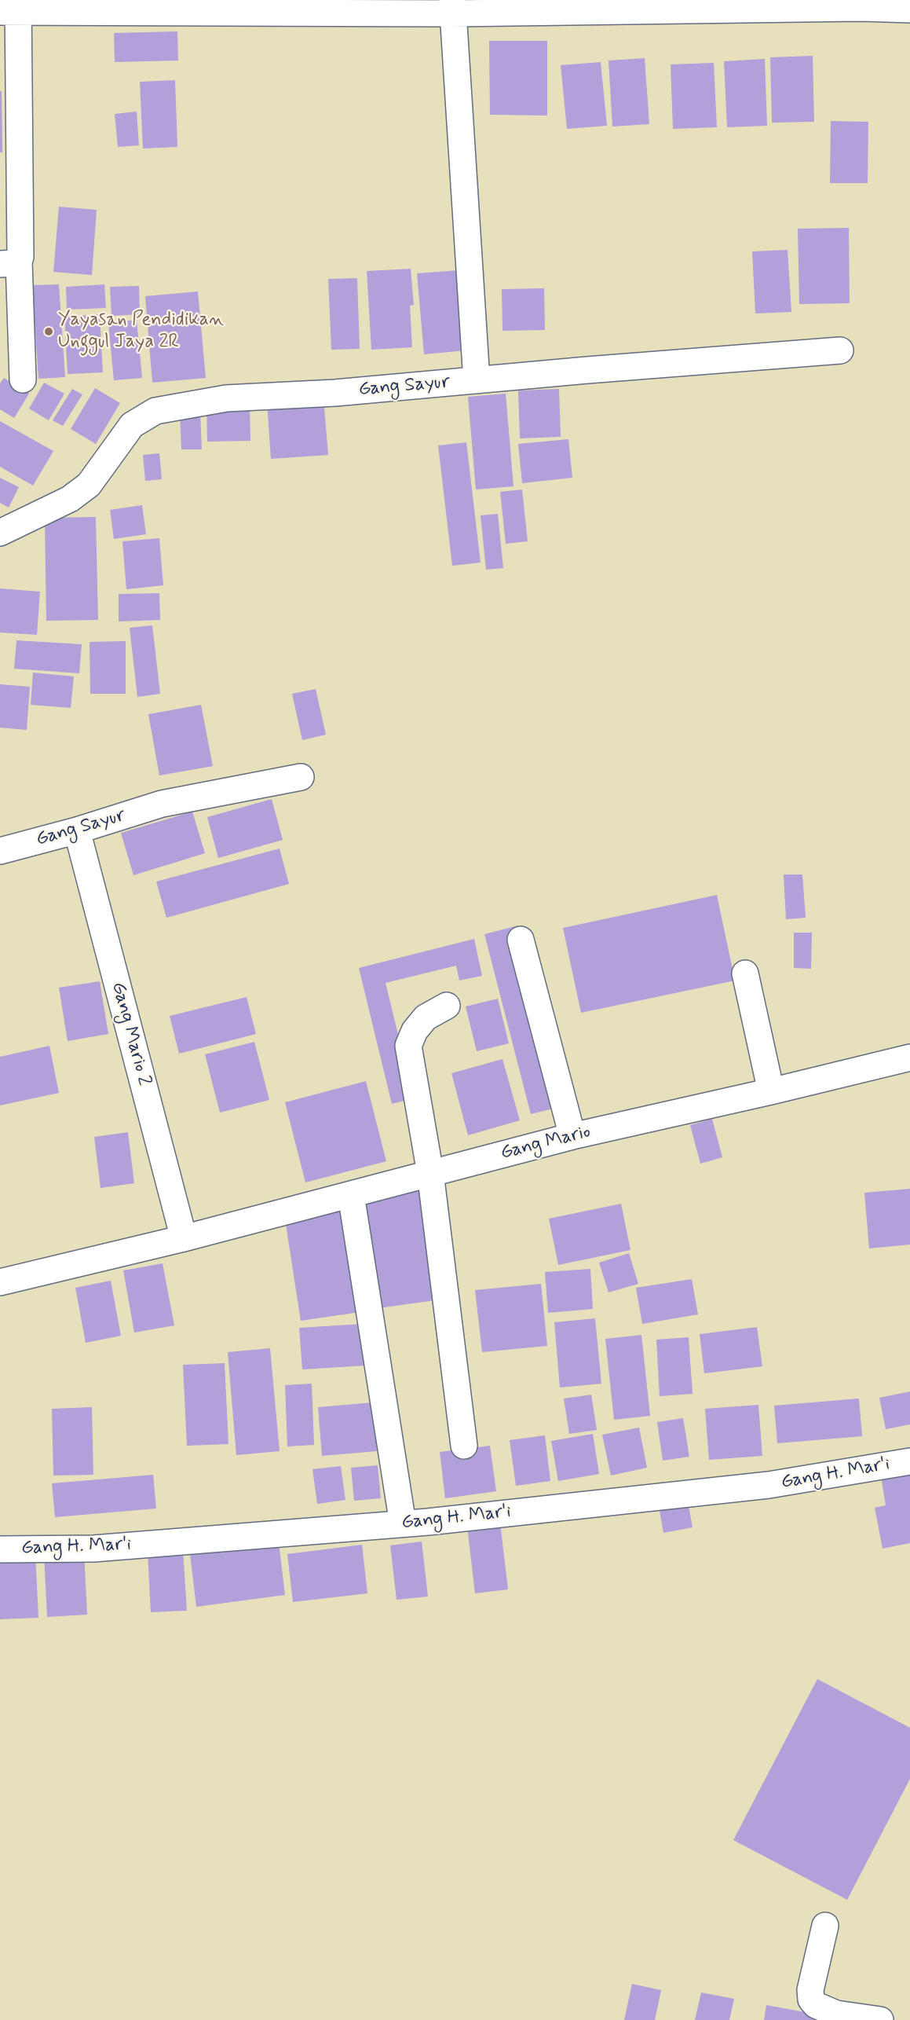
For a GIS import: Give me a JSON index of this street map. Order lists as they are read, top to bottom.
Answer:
{
  "streets": {
    "street": [
      "Gang Sayur",
      "Gang Mario 2",
      "Gang Mario",
      "Gang H. Mar'i"
    ]
  },
  "crossings": [
    ["Gang Sayur", "Gang Mario 2"],
    ["Gang Mario 2", "Gang Mario"]
  ],
  "places": ["Yayasan Pendidikan Unggul Jaya 2R"]
}
